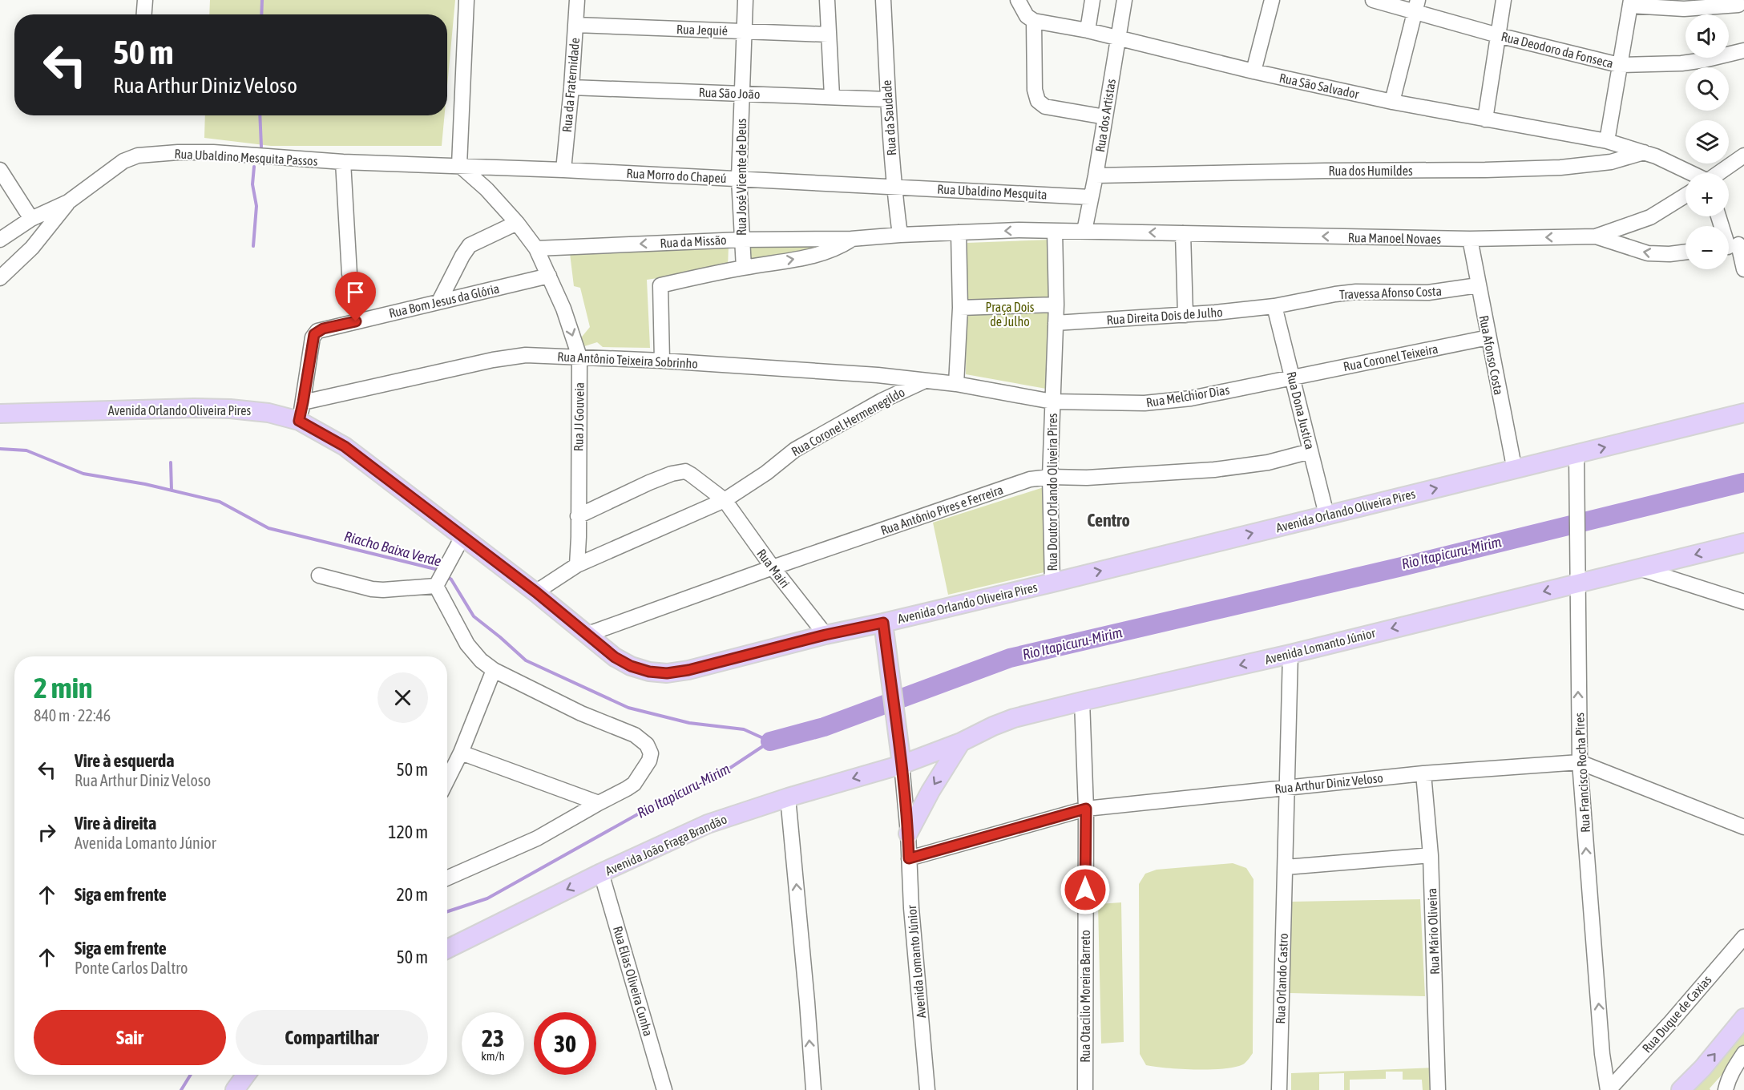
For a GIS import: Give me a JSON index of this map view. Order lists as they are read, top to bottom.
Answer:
{
  "streets": {
    "main road": ["Avenida Orlando Oliveira Pires", "Avenida Lomanto Júnior", "Avenida João Fraga Brandão"],
    "street": [
      "Rua Jequié",
      "Rua Deodoro da Fonseca",
      "Rua da Fraternidade",
      "Rua São Salvador",
      "Rua São João",
      "Rua dos Artistas",
      "Rua da Saudade",
      "Rua Ubaldino Mesquita Passos",
      "Rua dos Humildes",
      "Rua Morro do Chapeú",
      "Rua José Vicente de Deus",
      "Rua Ubaldino Mesquita",
      "Rua Manoel Novaes",
      "Rua da Missão",
      "Travessa Afonso Costa",
      "Rua Bom Jesus da Glória",
      "Rua Direita Dois de Julho",
      "Rua Afonso Costa",
      "Rua Coronel Teixeira",
      "Rua Antônio Teixeira Sobrinho",
      "Rua Melchior Dias",
      "Rua Dona Justica",
      "Rua JJ Gouveia",
      "Rua Coronel Hermenegildo",
      "Rua Doutor Orlando Oliveira Pires",
      "Rua Antônio Pires e Ferreira",
      "Rua Mairi",
      "Rua Francisco Rocha Pires",
      "Rua Arthur Diniz Veloso",
      "Rua Mário Oliveira",
      "Rua Orlando Castro",
      "Rua Elias Oliveira Cunha",
      "Rua Otacilio Moreira Barreto",
      "Rua Duque de Caxias"
    ]
  },
  "crossings": [
    ["Rua Jequié", "Rua da Fraternidade"],
    ["Rua Jequié", "Rua José Vicente de Deus"],
    ["Rua da Fraternidade", "Rua São João"],
    ["Rua da Fraternidade", "Rua Morro do Chapeú"],
    ["Rua São Salvador", "Rua dos Artistas"],
    ["Rua São Salvador", "Rua dos Humildes"],
    ["Rua São João", "Rua da Saudade"],
    ["Rua São João", "Rua José Vicente de Deus"],
    ["Rua dos Artistas", "Rua dos Humildes"],
    ["Rua dos Artistas", "Rua Ubaldino Mesquita"],
    ["Rua dos Artistas", "Rua Manoel Novaes"],
    ["Rua da Saudade", "Rua Morro do Chapeú"],
    ["Rua da Saudade", "Rua Ubaldino Mesquita"],
    ["Rua da Saudade", "Rua da Missão"],
    ["Rua Ubaldino Mesquita Passos", "Rua Morro do Chapeú"],
    ["Rua Ubaldino Mesquita Passos", "Rua JJ Gouveia"],
    ["Rua Morro do Chapeú", "Rua José Vicente de Deus"],
    ["Rua Morro do Chapeú", "Rua Ubaldino Mesquita"],
    ["Rua Morro do Chapeú", "Rua JJ Gouveia"],
    ["Rua José Vicente de Deus", "Rua da Missão"],
    ["Rua Manoel Novaes", "Rua Afonso Costa"],
    ["Rua da Missão", "Rua Antônio Teixeira Sobrinho"],
    ["Rua da Missão", "Rua JJ Gouveia"],
    ["Travessa Afonso Costa", "Rua Direita Dois de Julho"],
    ["Travessa Afonso Costa", "Rua Afonso Costa"],
    ["Travessa Afonso Costa", "Rua Dona Justica"],
    ["Rua Bom Jesus da Glória", "Rua Antônio Teixeira Sobrinho"],
    ["Rua Bom Jesus da Glória", "Avenida Orlando Oliveira Pires"],
    ["Rua Bom Jesus da Glória", "Rua JJ Gouveia"],
    ["Rua Direita Dois de Julho", "Rua Dona Justica"],
    ["Rua Afonso Costa", "Rua Coronel Teixeira"],
    ["Rua Afonso Costa", "Avenida Orlando Oliveira Pires"],
    ["Rua Coronel Teixeira", "Rua Melchior Dias"],
    ["Rua Coronel Teixeira", "Rua Dona Justica"],
    ["Rua Antônio Teixeira Sobrinho", "Rua JJ Gouveia"],
    ["Rua Antônio Teixeira Sobrinho", "Rua Coronel Hermenegildo"],
    ["Rua Melchior Dias", "Rua Dona Justica"],
    ["Rua Melchior Dias", "Rua Doutor Orlando Oliveira Pires"],
    ["Avenida Orlando Oliveira Pires", "Rua Dona Justica"],
    ["Avenida Orlando Oliveira Pires", "Rua Coronel Hermenegildo"],
    ["Avenida Orlando Oliveira Pires", "Rua Doutor Orlando Oliveira Pires"],
    ["Avenida Orlando Oliveira Pires", "Rua Antônio Pires e Ferreira"],
    ["Avenida Orlando Oliveira Pires", "Rua Mairi"],
    ["Avenida Orlando Oliveira Pires", "Rua Francisco Rocha Pires"],
    ["Rua Dona Justica", "Rua Antônio Pires e Ferreira"],
    ["Rua JJ Gouveia", "Rua Coronel Hermenegildo"],
    ["Rua Coronel Hermenegildo", "Rua Mairi"],
    ["Rua Doutor Orlando Oliveira Pires", "Rua Antônio Pires e Ferreira"],
    ["Rua Antônio Pires e Ferreira", "Rua Mairi"],
    ["Avenida Lomanto Júnior", "Rua Francisco Rocha Pires"],
    ["Avenida Lomanto Júnior", "Rua Arthur Diniz Veloso"],
    ["Avenida Lomanto Júnior", "Avenida João Fraga Brandão"],
    ["Avenida Lomanto Júnior", "Rua Orlando Castro"],
    ["Avenida Lomanto Júnior", "Rua Otacilio Moreira Barreto"],
    ["Rua Francisco Rocha Pires", "Rua Arthur Diniz Veloso"],
    ["Rua Francisco Rocha Pires", "Rua Duque de Caxias"],
    ["Rua Arthur Diniz Veloso", "Rua Mário Oliveira"],
    ["Rua Arthur Diniz Veloso", "Rua Orlando Castro"],
    ["Rua Arthur Diniz Veloso", "Rua Otacilio Moreira Barreto"],
    ["Avenida João Fraga Brandão", "Rua Elias Oliveira Cunha"]
  ],
  "one_way": [
    "Rua Manoel Novaes",
    "Avenida Lomanto Júnior",
    "Rua Francisco Rocha Pires",
    "Avenida João Fraga Brandão"
  ],
  "districts": ["Centro"],
  "water": ["Riacho Baixa Verde", "Rio Itapicuru-Mirim"],
  "parks": ["Praça Dois de Julho"],
  "page": {
    "map_buttons": ["+", "−"],
    "turn": ["50 m", "Rua Arthur Diniz Veloso"],
    "heading": ["2 min", "840 m · 22:46"],
    "list": [
      {
        "name": "Vire à esquerda",
        "note": "Rua Arthur Diniz Veloso",
        "value": "50 m"
      },
      {
        "name": "Vire à direita",
        "note": "Avenida Lomanto Júnior",
        "value": "120 m"
      },
      {
        "name": "Siga em frente",
        "value": "20 m"
      },
      {
        "name": "Siga em frente",
        "note": "Ponte Carlos Daltro",
        "value": "50 m"
      }
    ],
    "buttons": ["Sair", "Compartilhar"],
    "speed": "23 km/h",
    "limit": "30"
  }
}
